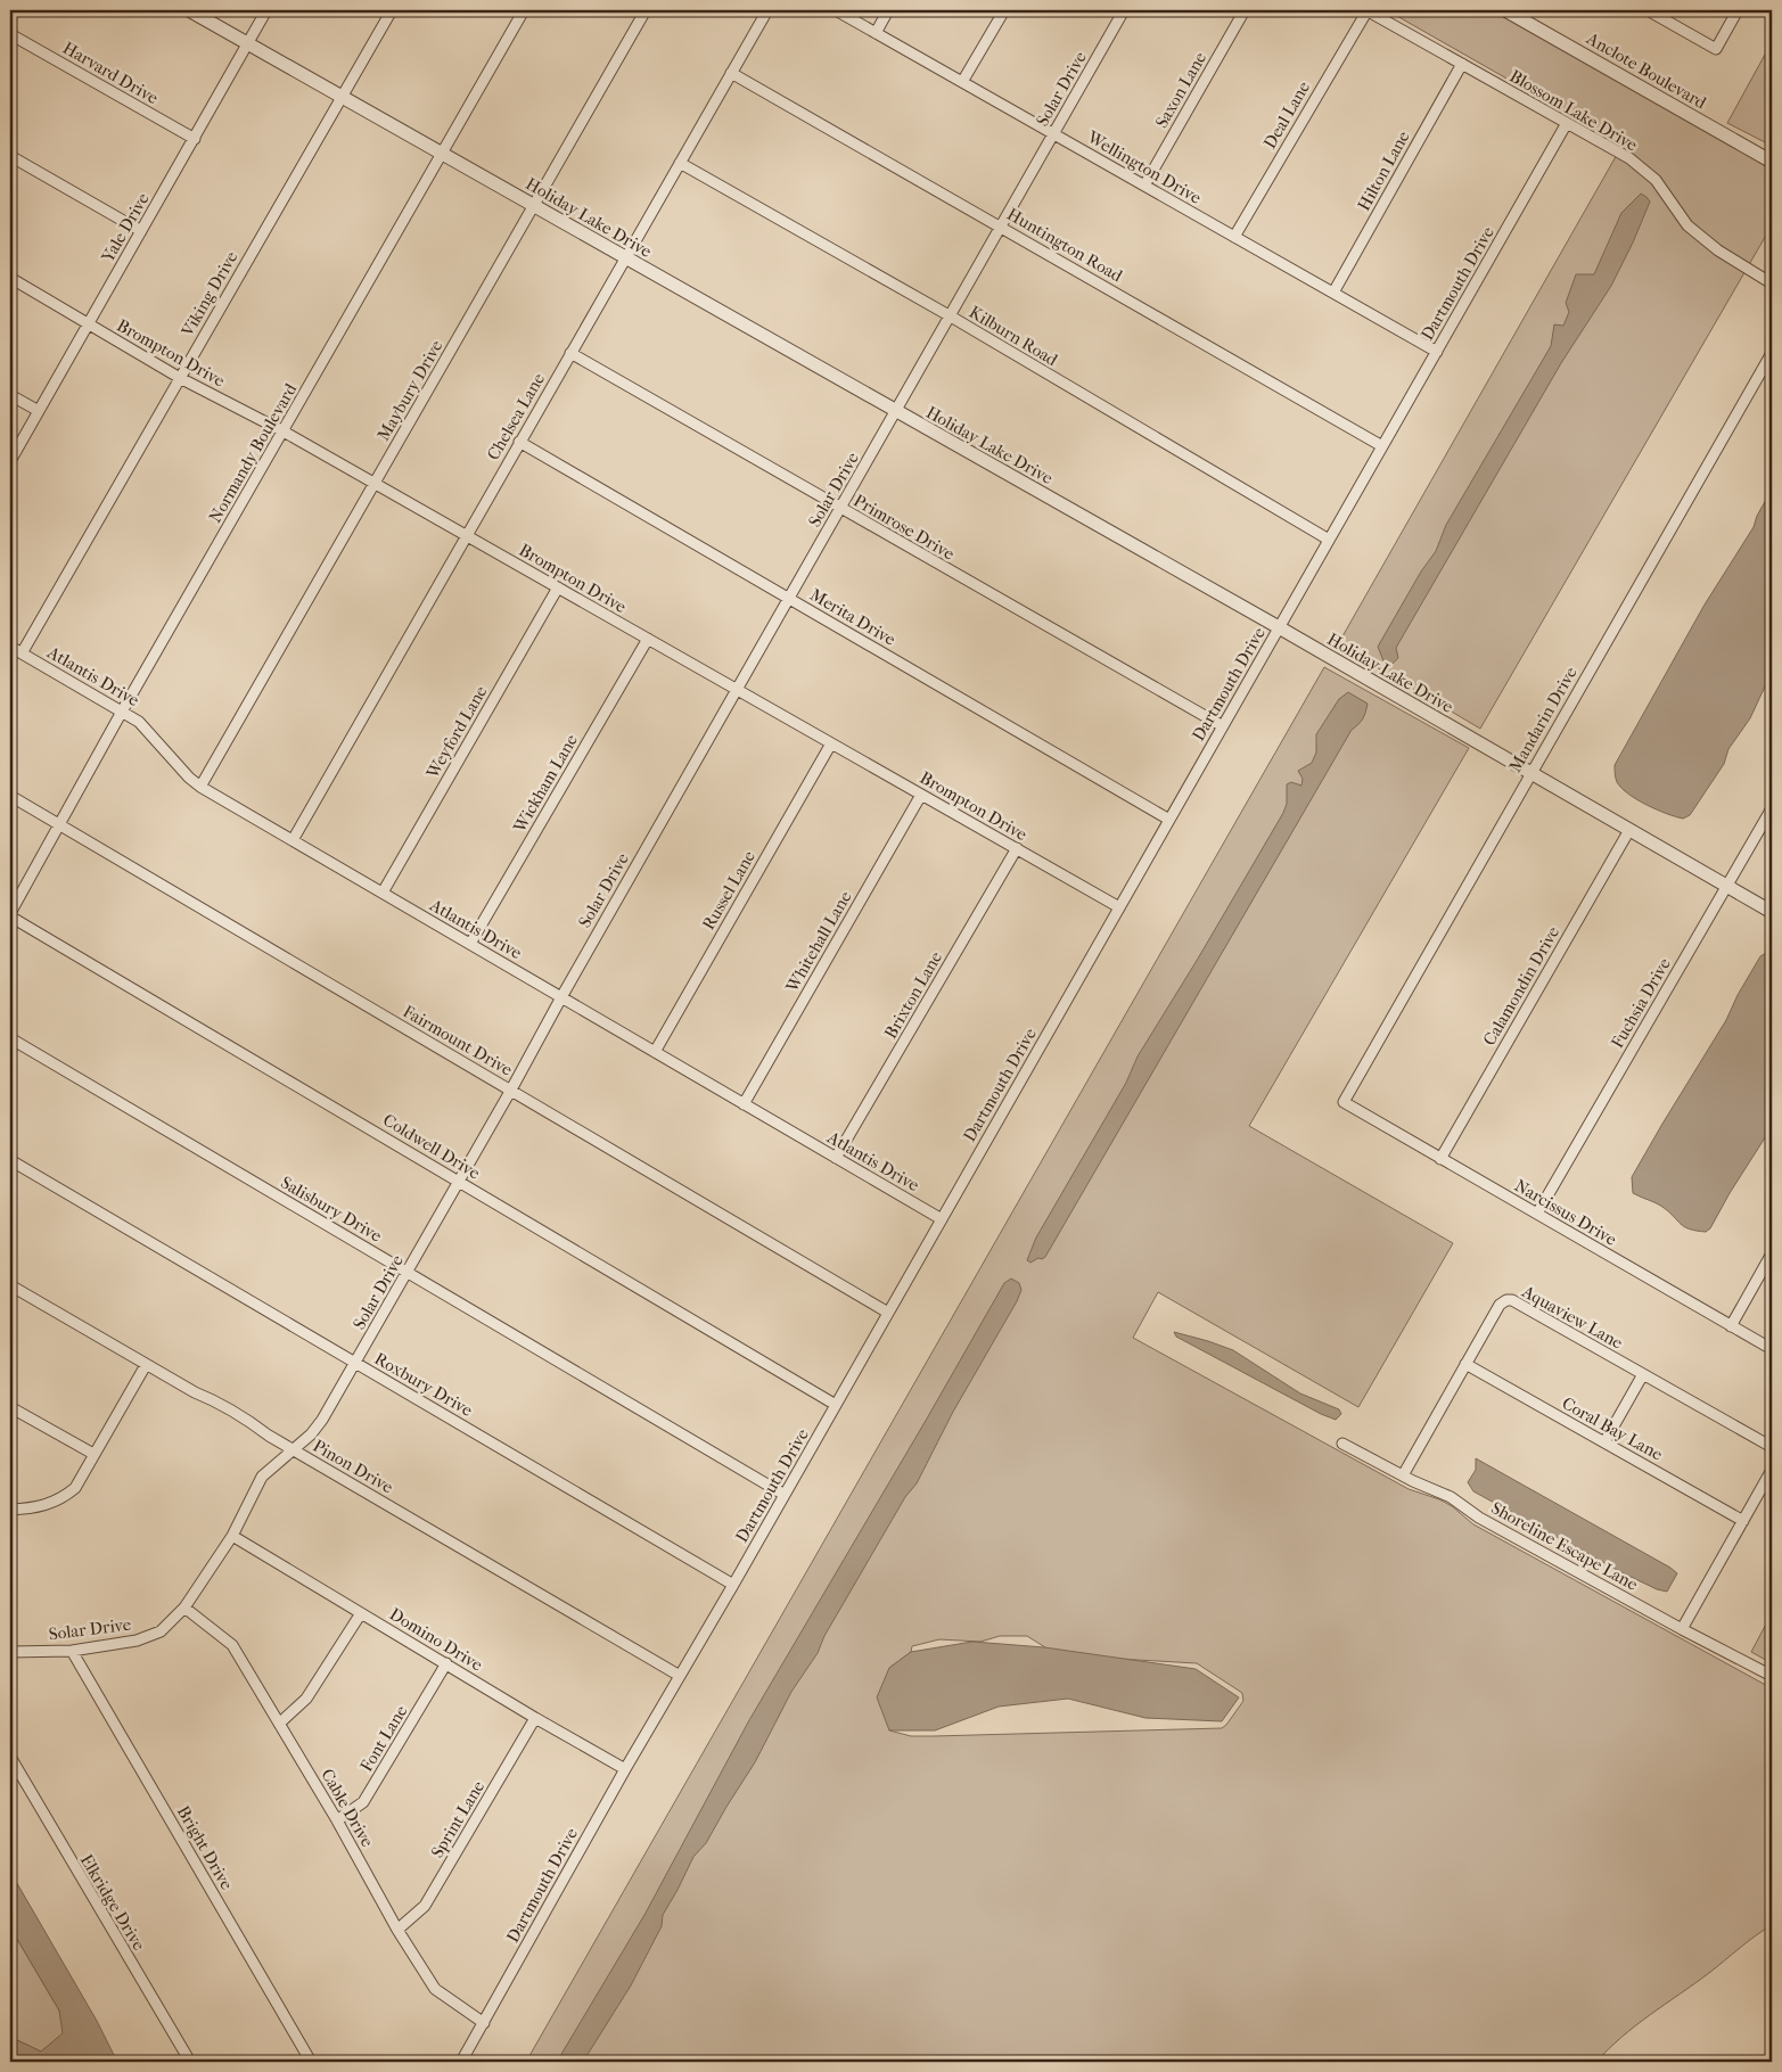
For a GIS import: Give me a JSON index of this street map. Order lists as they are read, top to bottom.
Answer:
{
  "streets": {
    "street": [
      "Anclote Boulevard",
      "Harvard Drive",
      "Solar Drive",
      "Saxon Lane",
      "Blossom Lake Drive",
      "Deal Lane",
      "Wellington Drive",
      "Hilton Lane",
      "Holiday Lake Drive",
      "Yale Drive",
      "Huntington Road",
      "Dartmouth Drive",
      "Viking Drive",
      "Kilburn Road",
      "Brompton Drive",
      "Maybury Drive",
      "Chelsea Lane",
      "Normandy Boulevard",
      "Primrose Drive",
      "Merita Drive",
      "Atlantis Drive",
      "Mandarin Drive",
      "Weyford Lane",
      "Wickham Lane",
      "Russel Lane",
      "Whitehall Lane",
      "Calamondin Drive",
      "Brixton Lane",
      "Fuchsia Drive",
      "Fairmount Drive",
      "Coldwell Drive",
      "Salisbury Drive",
      "Narcissus Drive",
      "Aquaview Lane",
      "Roxbury Drive",
      "Coral Bay Lane",
      "Pinon Drive",
      "Shoreline Escape Lane",
      "Domino Drive",
      "Font Lane",
      "Cable Drive",
      "Sprint Lane",
      "Bright Drive",
      "Elkridge Drive"
    ]
  },
  "crossings": [
    ["Harvard Drive", "Yale Drive"],
    ["Solar Drive", "Wellington Drive"],
    ["Solar Drive", "Holiday Lake Drive"],
    ["Solar Drive", "Huntington Road"],
    ["Solar Drive", "Kilburn Road"],
    ["Solar Drive", "Brompton Drive"],
    ["Solar Drive", "Primrose Drive"],
    ["Solar Drive", "Merita Drive"],
    ["Solar Drive", "Atlantis Drive"],
    ["Solar Drive", "Fairmount Drive"],
    ["Solar Drive", "Coldwell Drive"],
    ["Solar Drive", "Salisbury Drive"],
    ["Solar Drive", "Roxbury Drive"],
    ["Solar Drive", "Pinon Drive"],
    ["Solar Drive", "Domino Drive"],
    ["Solar Drive", "Cable Drive"],
    ["Solar Drive", "Bright Drive"],
    ["Saxon Lane", "Wellington Drive"],
    ["Blossom Lake Drive", "Deal Lane"],
    ["Blossom Lake Drive", "Hilton Lane"],
    ["Blossom Lake Drive", "Dartmouth Drive"],
    ["Deal Lane", "Wellington Drive"],
    ["Wellington Drive", "Hilton Lane"],
    ["Wellington Drive", "Dartmouth Drive"],
    ["Holiday Lake Drive", "Yale Drive"],
    ["Holiday Lake Drive", "Dartmouth Drive"],
    ["Holiday Lake Drive", "Viking Drive"],
    ["Holiday Lake Drive", "Maybury Drive"],
    ["Holiday Lake Drive", "Chelsea Lane"],
    ["Holiday Lake Drive", "Normandy Boulevard"],
    ["Holiday Lake Drive", "Mandarin Drive"],
    ["Holiday Lake Drive", "Calamondin Drive"],
    ["Holiday Lake Drive", "Fuchsia Drive"],
    ["Yale Drive", "Brompton Drive"],
    ["Huntington Road", "Dartmouth Drive"],
    ["Huntington Road", "Chelsea Lane"],
    ["Dartmouth Drive", "Kilburn Road"],
    ["Dartmouth Drive", "Brompton Drive"],
    ["Dartmouth Drive", "Primrose Drive"],
    ["Dartmouth Drive", "Merita Drive"],
    ["Dartmouth Drive", "Atlantis Drive"],
    ["Dartmouth Drive", "Fairmount Drive"],
    ["Dartmouth Drive", "Coldwell Drive"],
    ["Dartmouth Drive", "Salisbury Drive"],
    ["Dartmouth Drive", "Roxbury Drive"],
    ["Dartmouth Drive", "Pinon Drive"],
    ["Dartmouth Drive", "Domino Drive"],
    ["Dartmouth Drive", "Cable Drive"],
    ["Viking Drive", "Brompton Drive"],
    ["Viking Drive", "Atlantis Drive"],
    ["Kilburn Road", "Chelsea Lane"],
    ["Brompton Drive", "Maybury Drive"],
    ["Brompton Drive", "Chelsea Lane"],
    ["Brompton Drive", "Normandy Boulevard"],
    ["Brompton Drive", "Weyford Lane"],
    ["Brompton Drive", "Wickham Lane"],
    ["Brompton Drive", "Russel Lane"],
    ["Brompton Drive", "Whitehall Lane"],
    ["Brompton Drive", "Brixton Lane"],
    ["Maybury Drive", "Atlantis Drive"],
    ["Chelsea Lane", "Primrose Drive"],
    ["Chelsea Lane", "Merita Drive"],
    ["Chelsea Lane", "Atlantis Drive"],
    ["Normandy Boulevard", "Atlantis Drive"],
    ["Normandy Boulevard", "Fairmount Drive"],
    ["Normandy Boulevard", "Coldwell Drive"],
    ["Atlantis Drive", "Weyford Lane"],
    ["Atlantis Drive", "Wickham Lane"],
    ["Atlantis Drive", "Russel Lane"],
    ["Atlantis Drive", "Whitehall Lane"],
    ["Atlantis Drive", "Brixton Lane"],
    ["Mandarin Drive", "Narcissus Drive"],
    ["Calamondin Drive", "Narcissus Drive"],
    ["Fuchsia Drive", "Narcissus Drive"],
    ["Aquaview Lane", "Coral Bay Lane"],
    ["Aquaview Lane", "Shoreline Escape Lane"],
    ["Domino Drive", "Font Lane"],
    ["Domino Drive", "Sprint Lane"],
    ["Font Lane", "Cable Drive"],
    ["Cable Drive", "Sprint Lane"]
  ]
}
